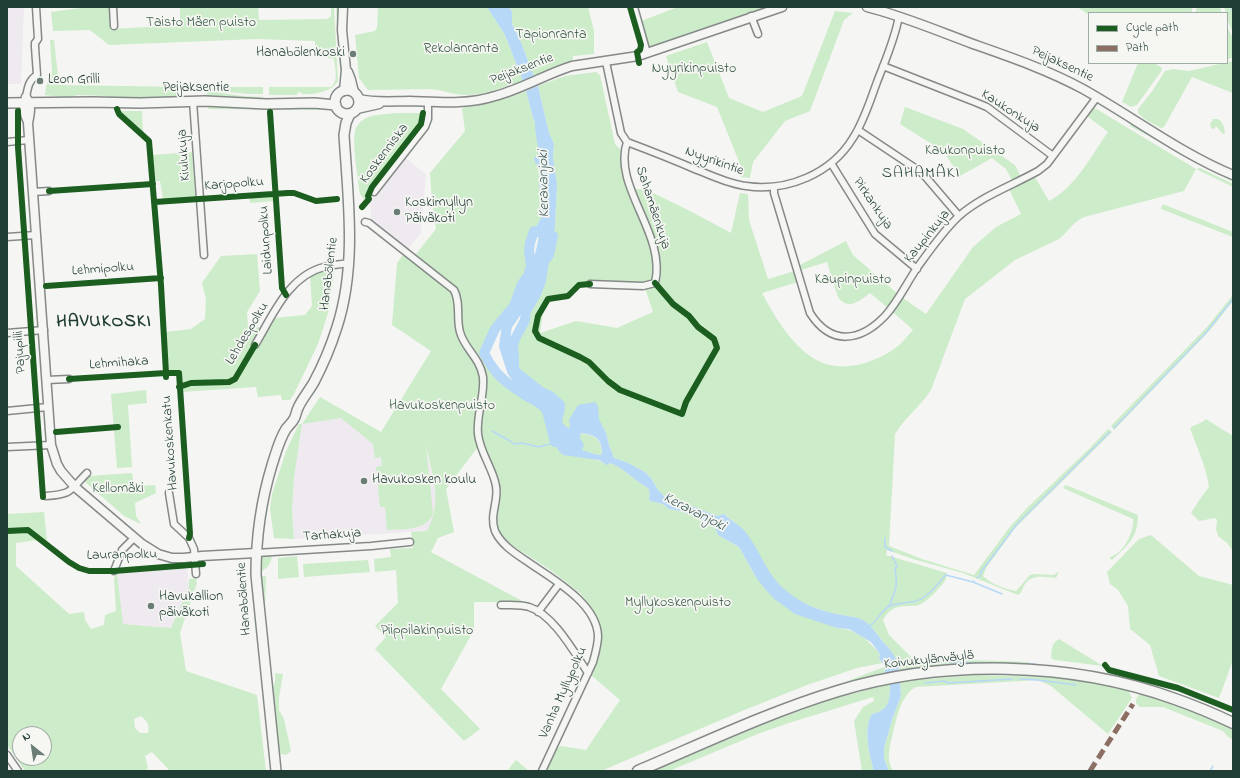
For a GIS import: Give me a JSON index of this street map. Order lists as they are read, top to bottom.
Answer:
{
  "streets": {
    "main road": ["Peijaksentie", "Hanabölentie", "Koivukylänväylä"],
    "street": [
      "Kaukonkuja",
      "Koskenniska",
      "Kiulukuja",
      "Nyyrikintie",
      "Pirkankuja",
      "Sahamäenkuja",
      "Kaupinkuja",
      "Lehdespolku",
      "Tarhakuja",
      "Lauranpolku",
      "Vanha Myllypolku"
    ],
    "cycle path": [
      "Karjopolku",
      "Laidunpolku",
      "Lehmipolku",
      "Pajupilli",
      "Lehmihaka",
      "Havukoskenkatu"
    ]
  },
  "crossings": [
    ["Peijaksentie", "Koskenniska"],
    ["Peijaksentie", "Kiulukuja"],
    ["Peijaksentie", "Nyyrikintie"],
    ["Peijaksentie", "Hanabölentie"],
    ["Kaukonkuja", "Nyyrikintie"],
    ["Kaukonkuja", "Kaupinkuja"],
    ["Nyyrikintie", "Pirkankuja"],
    ["Nyyrikintie", "Sahamäenkuja"],
    ["Nyyrikintie", "Kaupinkuja"],
    ["Pirkankuja", "Kaupinkuja"],
    ["Hanabölentie", "Lehdespolku"],
    ["Hanabölentie", "Tarhakuja"]
  ],
  "districts": ["SAHAMÄKI", "HAVUKOSKI"],
  "water": ["Keravanjoki"],
  "parks": [
    "Taisto Mäen puisto",
    "Tapionranta",
    "Rekolanranta",
    "Nyyrikinpuisto",
    "Kaukonpuisto",
    "Kaupinpuisto",
    "Havukoskenpuisto",
    "Kellomäki",
    "Myllykoskenpuisto",
    "Piippilakinpuisto"
  ],
  "places": [
    "Hanabölenkoski",
    "Leon Grilli",
    "Koskimyllyn Päiväkoti",
    "Havukosken koulu",
    "Havukallion päiväkoti"
  ],
  "legend": ["Cycle path", "Path"],
  "north": "top left"
}
